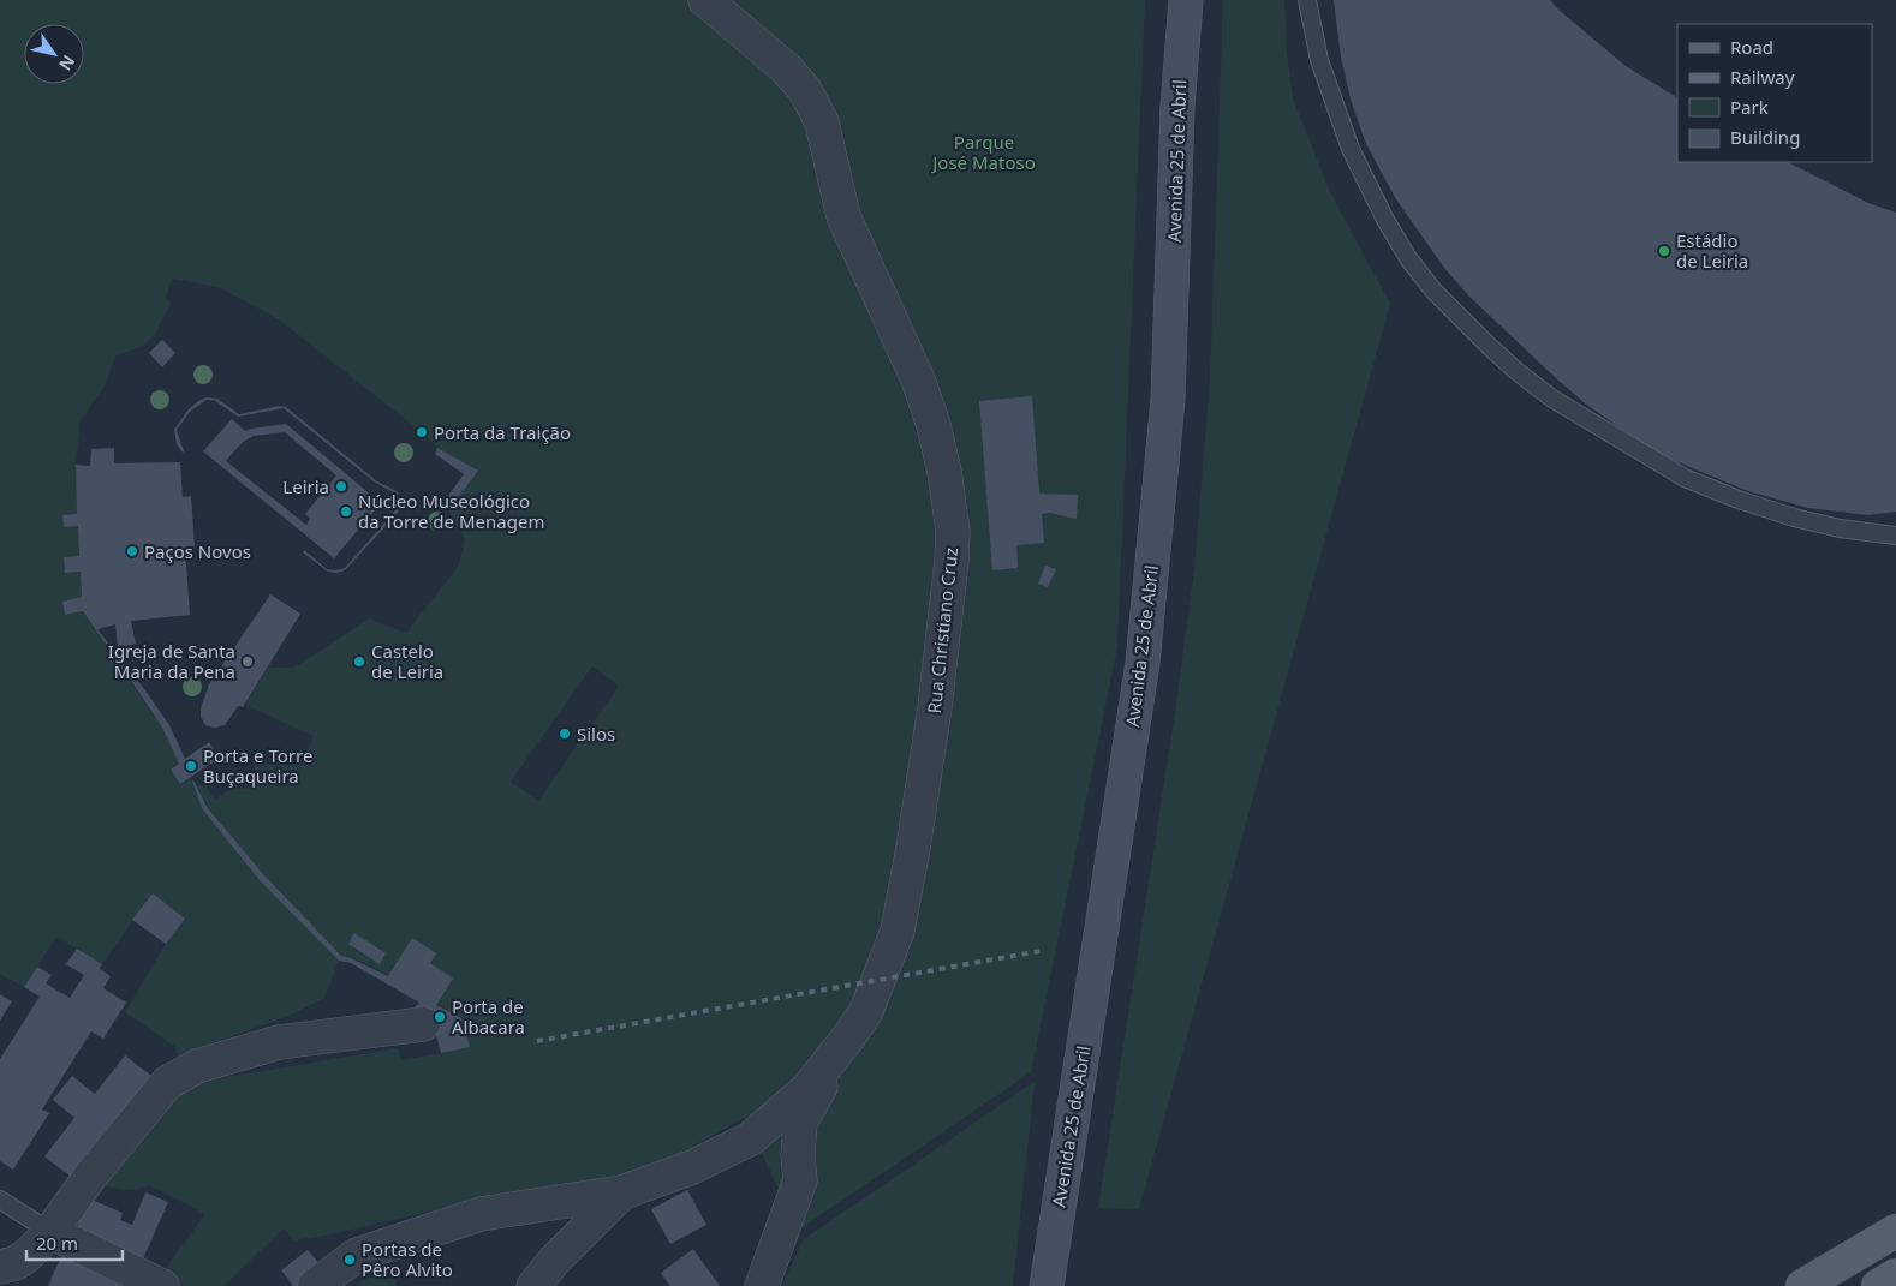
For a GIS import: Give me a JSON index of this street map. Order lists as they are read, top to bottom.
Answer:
{
  "streets": {
    "main road": ["Avenida 25 de Abril"],
    "street": ["Rua Christiano Cruz"]
  },
  "parks": ["Parque José Matoso"],
  "places": [
    "Estádio de Leiria",
    "Porta da Traição",
    "Leiria",
    "Núcleo Museológico da Torre de Menagem",
    "Paços Novos",
    "Igreja de Santa Maria da Pena",
    "Castelo de Leiria",
    "Silos",
    "Porta e Torre Buçaqueira",
    "Porta de Albacara",
    "Portas de Pêro Alvito"
  ],
  "legend": [
    "Road",
    "Railway",
    "Park",
    "Building"
  ],
  "scale_bar": "20 m",
  "north": "bottom right"
}
